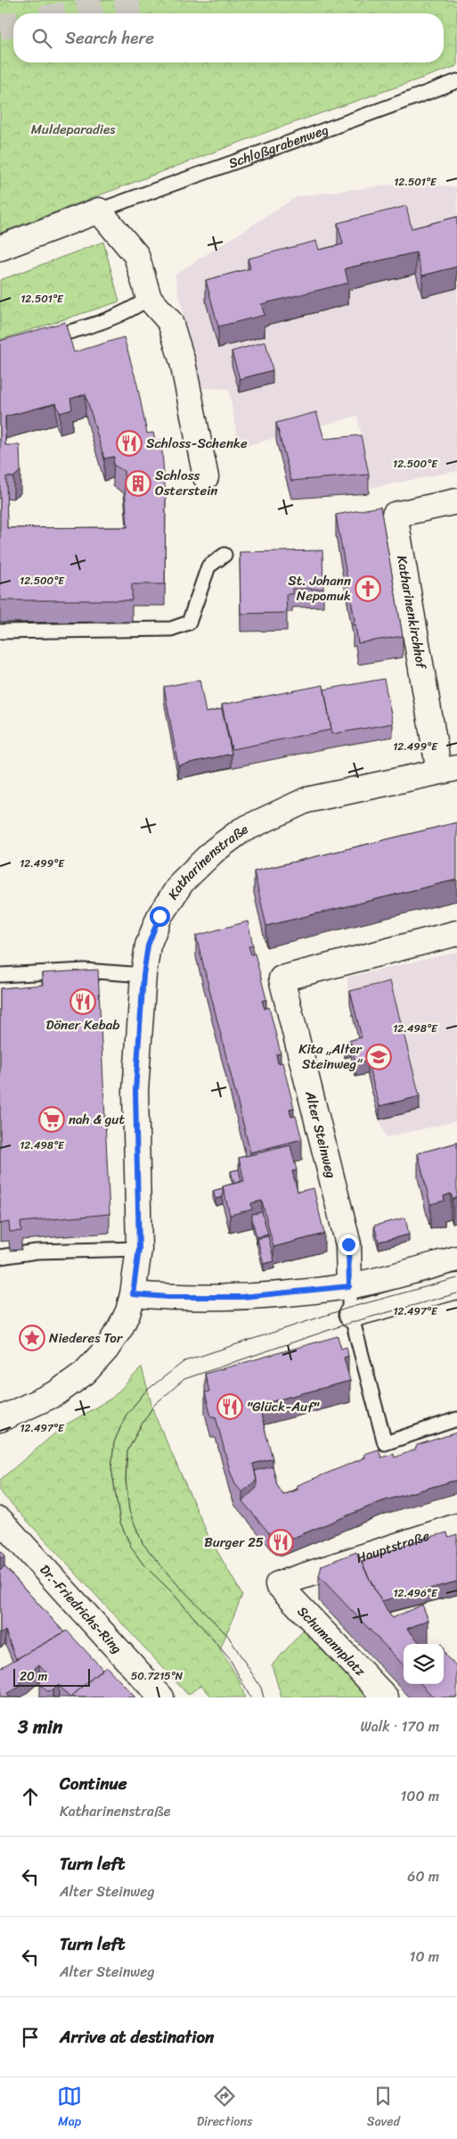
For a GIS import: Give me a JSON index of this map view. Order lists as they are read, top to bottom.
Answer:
{
  "streets": {
    "street": [
      "Schloßgrabenweg",
      "Katharinenkirchhof",
      "Katharinenstraße",
      "Alter Steinweg",
      "Hauptstraße",
      "Dr.-Friedrichs-Ring",
      "Schumannplatz"
    ]
  },
  "crossings": [
    ["Katharinenkirchhof", "Katharinenstraße"],
    ["Hauptstraße", "Schumannplatz"]
  ],
  "parks": ["Muldeparadies"],
  "places": {
    "restaurant": [
      "Schloss-Schenke",
      "Döner Kebab",
      "\"Glück-Auf\"",
      "Burger 25"
    ],
    "building": ["Schloss Osterstein"],
    "church": ["St. Johann Nepomuk"],
    "school or university": ["Kita „Alter Steinweg“"],
    "supermarket": ["nah & gut"],
    "place": ["Niederes Tor"]
  },
  "scale_bar": "20 m",
  "page": {
    "search": "Search here",
    "scale": "20 m",
    "heading": ["3 min", "Walk · 170 m"],
    "list": [
      ["Continue", "Katharinenstraße", "100 m"],
      ["Turn left", "Alter Steinweg", "60 m"],
      ["Turn left", "Alter Steinweg", "10 m"],
      "Arrive at destination"
    ],
    "nav": ["Map", "Directions", "Saved"]
  },
  "coordinates": [
    "12.501°E",
    "12.500°E",
    "12.499°E",
    "12.498°E",
    "12.497°E",
    "12.496°E",
    "50.7215°N"
  ]
}
